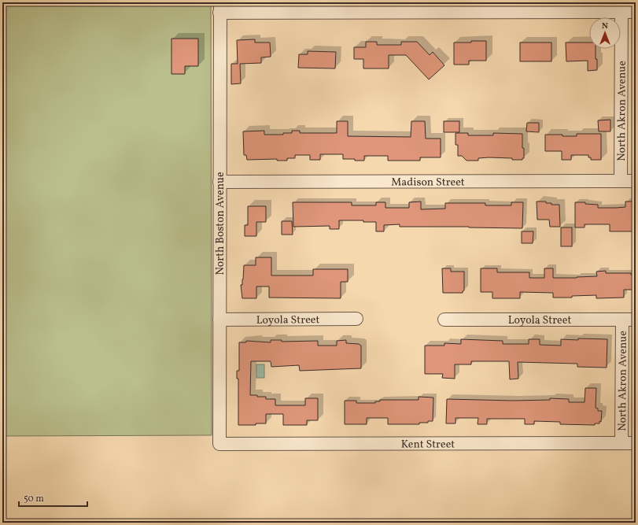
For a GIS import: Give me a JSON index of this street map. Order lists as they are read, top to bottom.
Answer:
{
  "streets": {
    "street": [
      "North Akron Avenue",
      "Madison Street",
      "North Boston Avenue",
      "Loyola Street",
      "Kent Street"
    ]
  },
  "crossings": [
    ["North Akron Avenue", "Madison Street"],
    ["North Akron Avenue", "Loyola Street"],
    ["North Akron Avenue", "Kent Street"],
    ["Madison Street", "North Boston Avenue"],
    ["North Boston Avenue", "Loyola Street"],
    ["North Boston Avenue", "Kent Street"]
  ],
  "scale_bar": "50 m",
  "north": "top"
}
